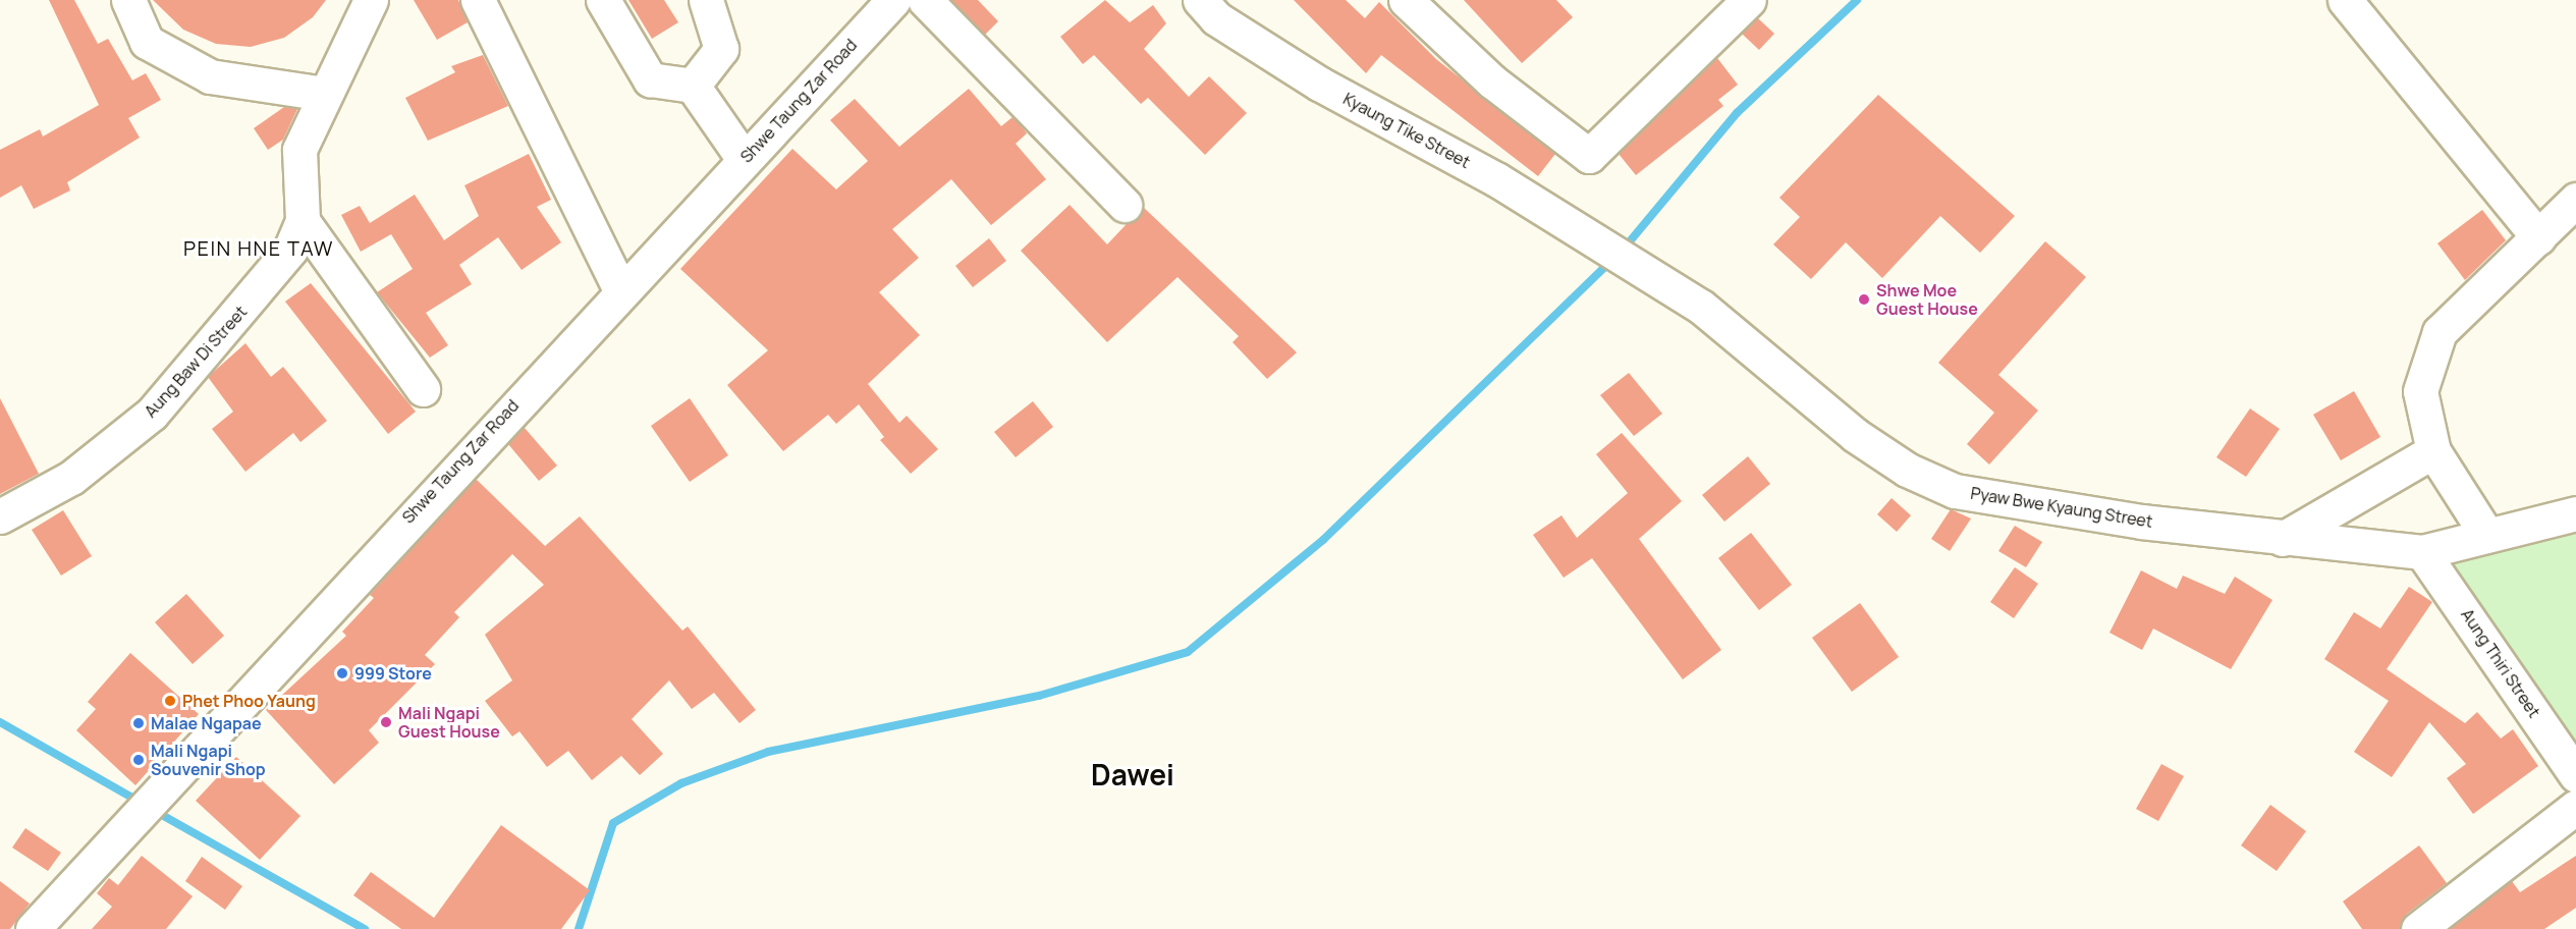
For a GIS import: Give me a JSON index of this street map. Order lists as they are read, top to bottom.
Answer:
{
  "streets": {
    "street": [
      "Shwe Taung Zar Road",
      "Kyaung Tike Street",
      "Aung Baw Di Street",
      "Pyaw Bwe Kyaung Street",
      "Aung Thiri Street"
    ]
  },
  "crossings": [
    ["Kyaung Tike Street", "Pyaw Bwe Kyaung Street"],
    ["Pyaw Bwe Kyaung Street", "Aung Thiri Street"]
  ],
  "districts": ["PEIN HNE TAW", "Dawei"],
  "places": [
    "Shwe Moe Guest House",
    "999 Store",
    "Phet Phoo Yaung",
    "Mali Ngapi Guest House",
    "Malae Ngapae",
    "Mali Ngapi Souvenir Shop"
  ]
}
